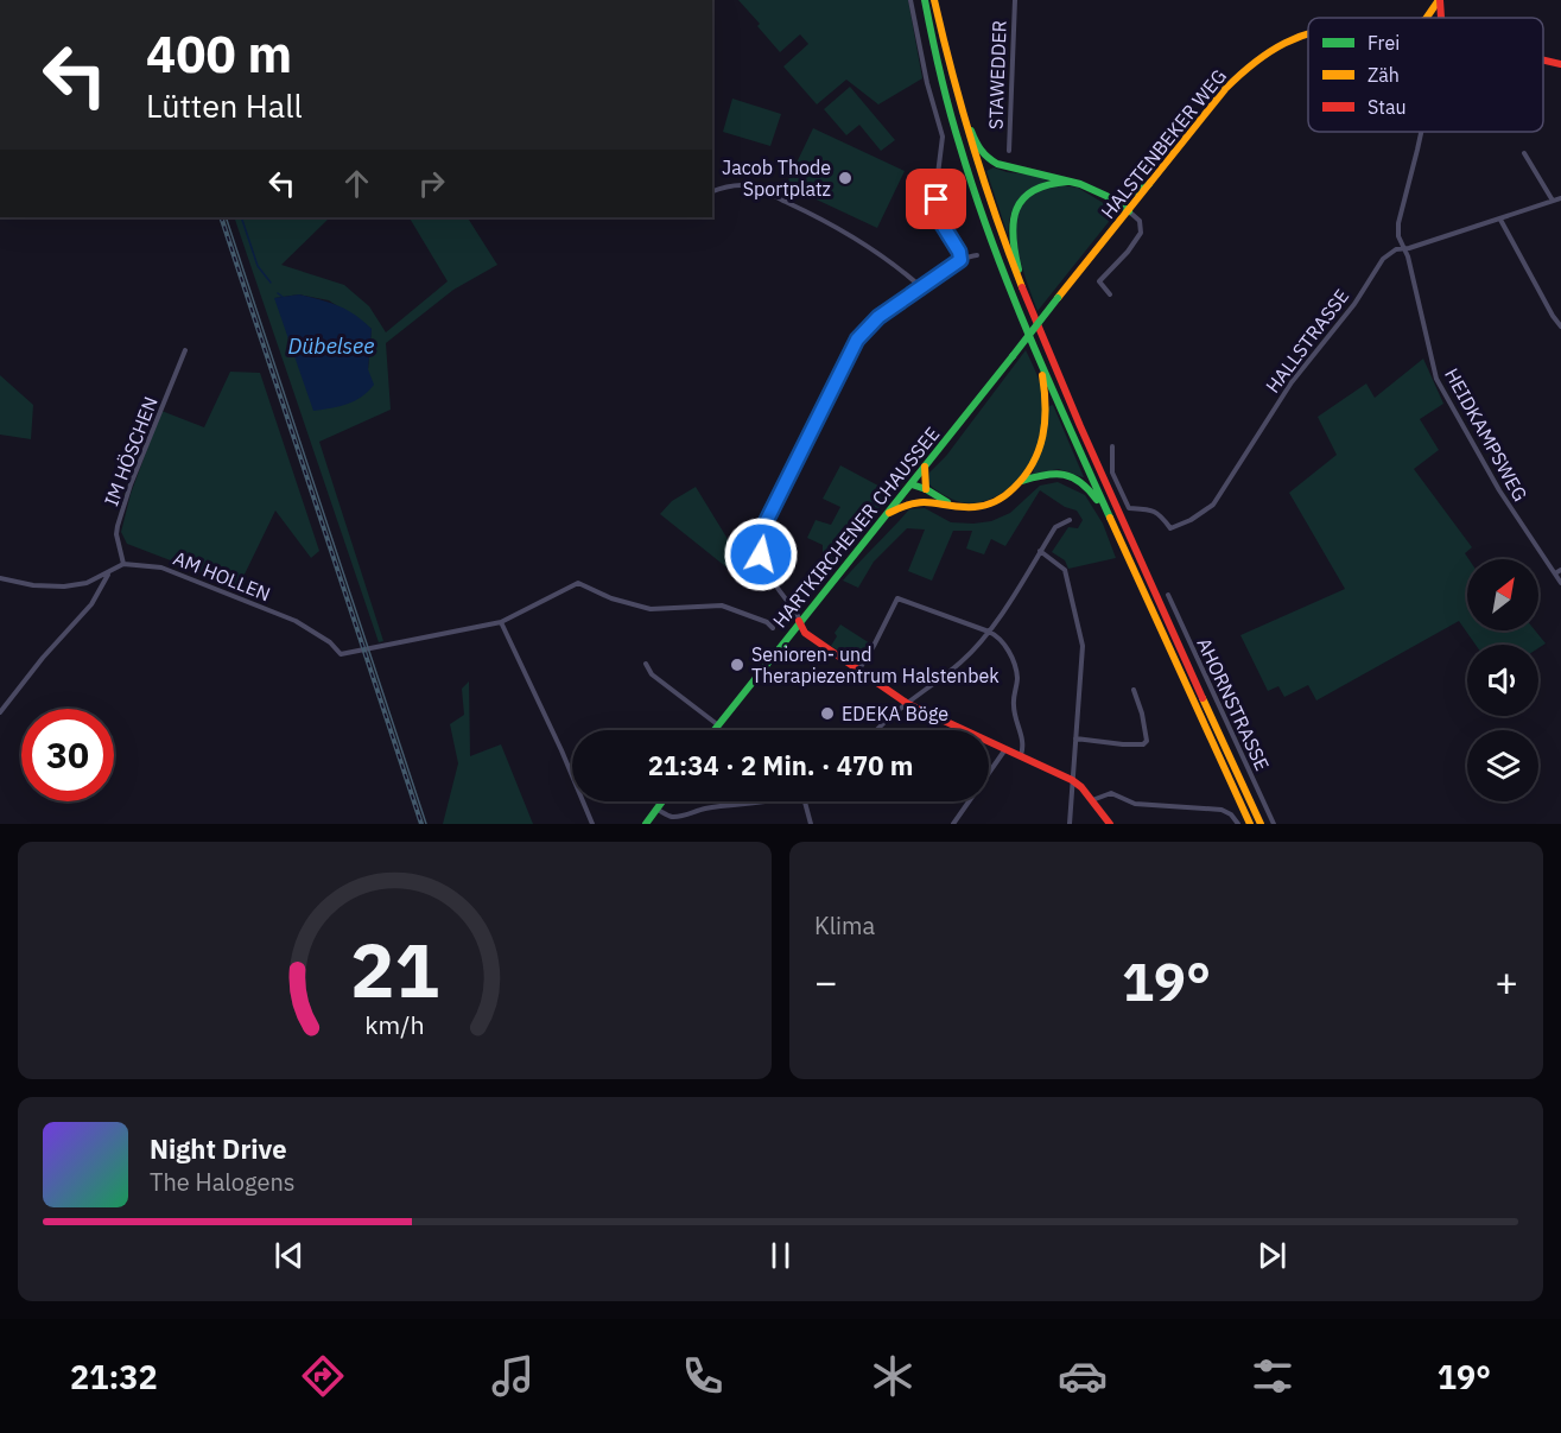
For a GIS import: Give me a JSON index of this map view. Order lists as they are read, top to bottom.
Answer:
{
  "streets": {
    "main road": ["HALSTENBEKER WEG", "HARTKIRCHENER CHAUSSEE"],
    "street": [
      "STAWEDDER",
      "HALLSTRASSE",
      "HEIDKAMPSWEG",
      "IM HÖSCHEN",
      "AM HOLLEN",
      "AHORNSTRASSE"
    ]
  },
  "crossings": [
    ["HALSTENBEKER WEG", "HARTKIRCHENER CHAUSSEE"],
    ["HALLSTRASSE", "HEIDKAMPSWEG"],
    ["IM HÖSCHEN", "AM HOLLEN"]
  ],
  "water": ["Dübelsee"],
  "places": ["Jacob Thode Sportplatz", "Senioren- und Therapiezentrum Halstenbek", "EDEKA Böge"],
  "legend": ["Frei", "Zäh", "Stau"],
  "north": "top right",
  "page": {
    "turn": ["400 m", "Lütten Hall"],
    "limit": "30",
    "trip": "21:34 · 2 Min. · 470 m",
    "tile": "Klima",
    "heat": ["−", "19°", "+"],
    "song": ["Night Drive", "The Halogens"],
    "tabs": ["21:32", "19°"],
    "gauge": ["21", "km/h"]
  }
}
